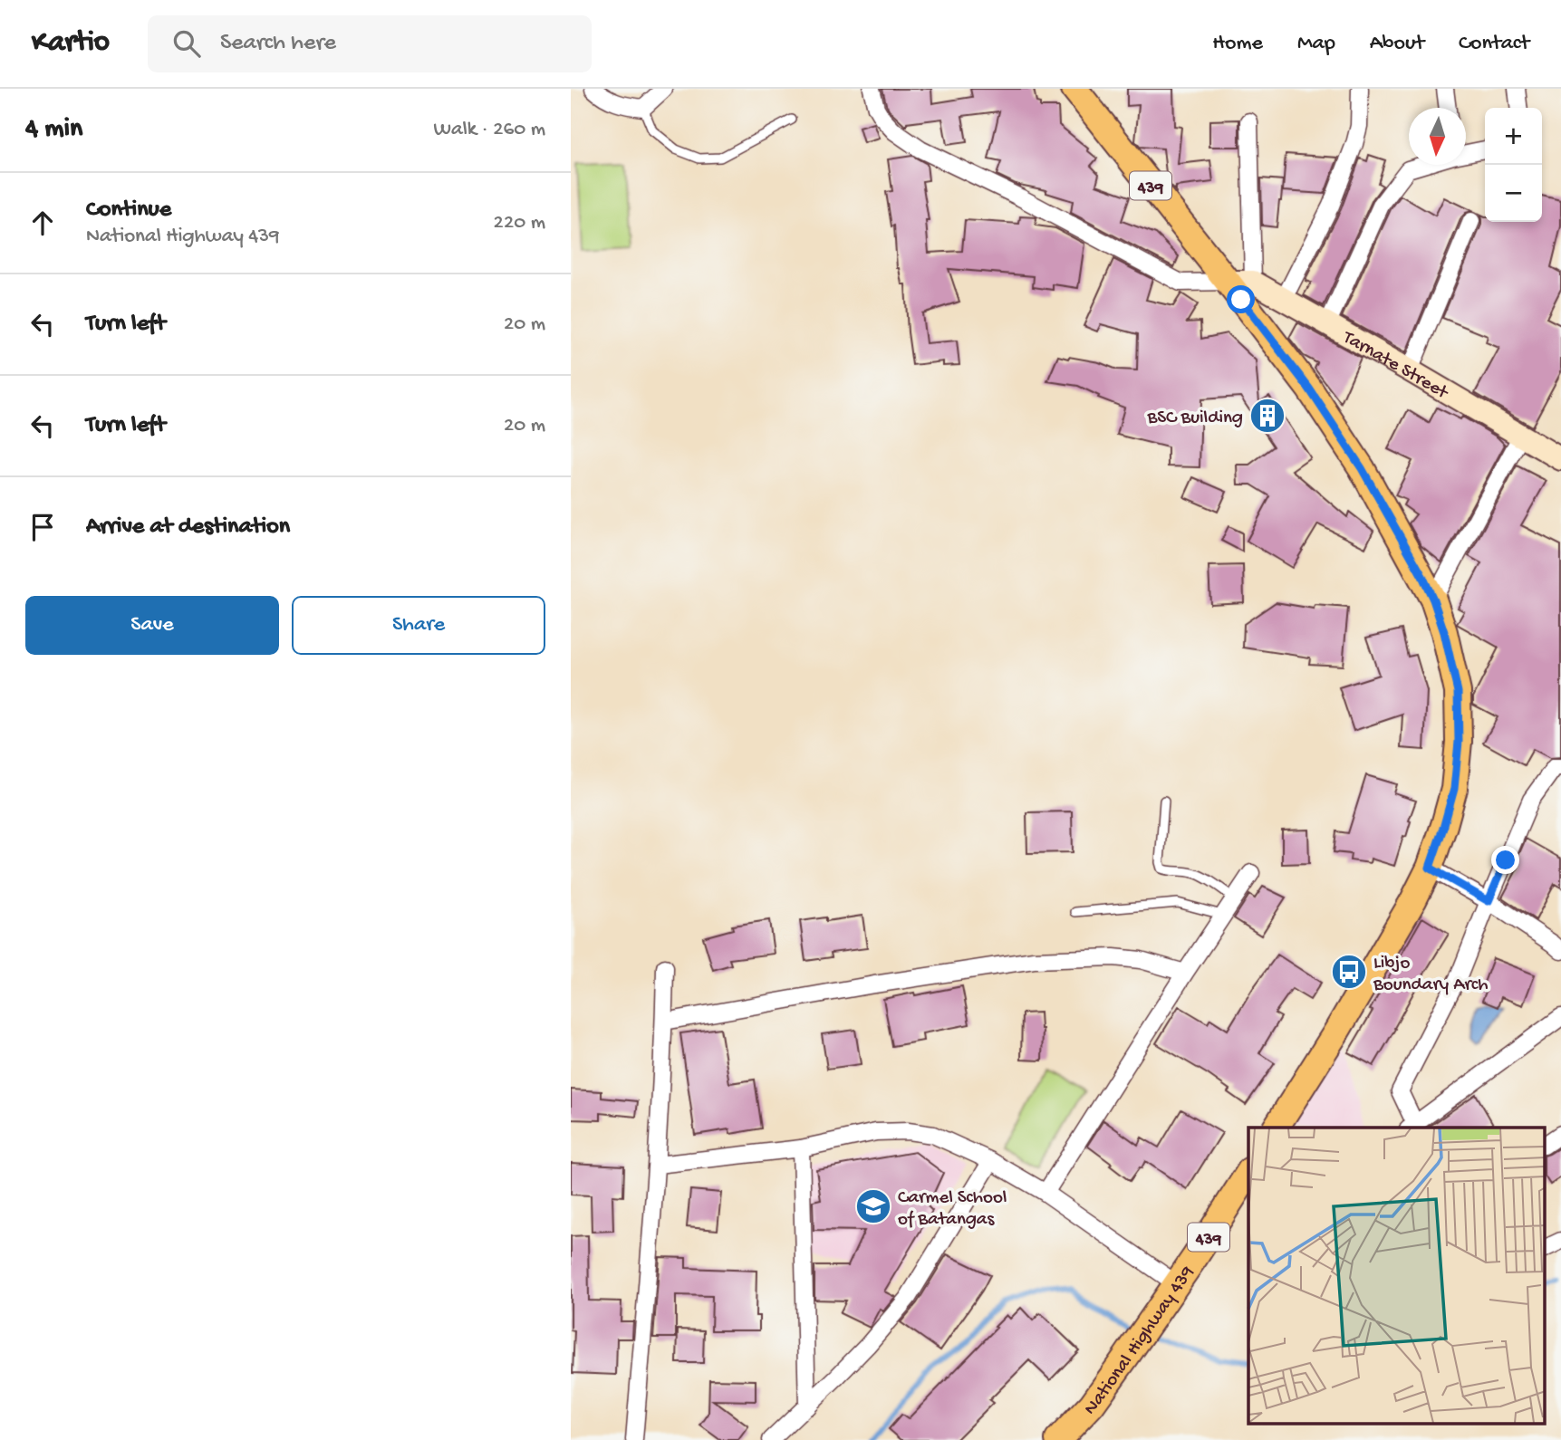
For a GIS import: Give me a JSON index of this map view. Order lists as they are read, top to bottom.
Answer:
{
  "streets": {
    "main road": ["439", "National Highway 439"],
    "street": ["Tarnate Street"]
  },
  "crossings": [
    ["439", "Tarnate Street"]
  ],
  "places": {
    "building": ["BSC Building"],
    "bus stop": ["Libjo Boundary Arch"],
    "school or university": ["Carmel School of Batangas"]
  },
  "north": "bottom",
  "page": {
    "header": "Kartio",
    "search": "Search here",
    "nav": [
      "Home",
      "Map",
      "About",
      "Contact"
    ],
    "heading": ["4 min", "Walk · 260 m"],
    "map_buttons": ["+", "−"],
    "list": [
      ["Continue", "National Highway 439", "220 m"],
      ["Turn left", "20 m"],
      ["Turn left", "20 m"],
      "Arrive at destination"
    ],
    "buttons": ["Save", "Share"]
  }
}
